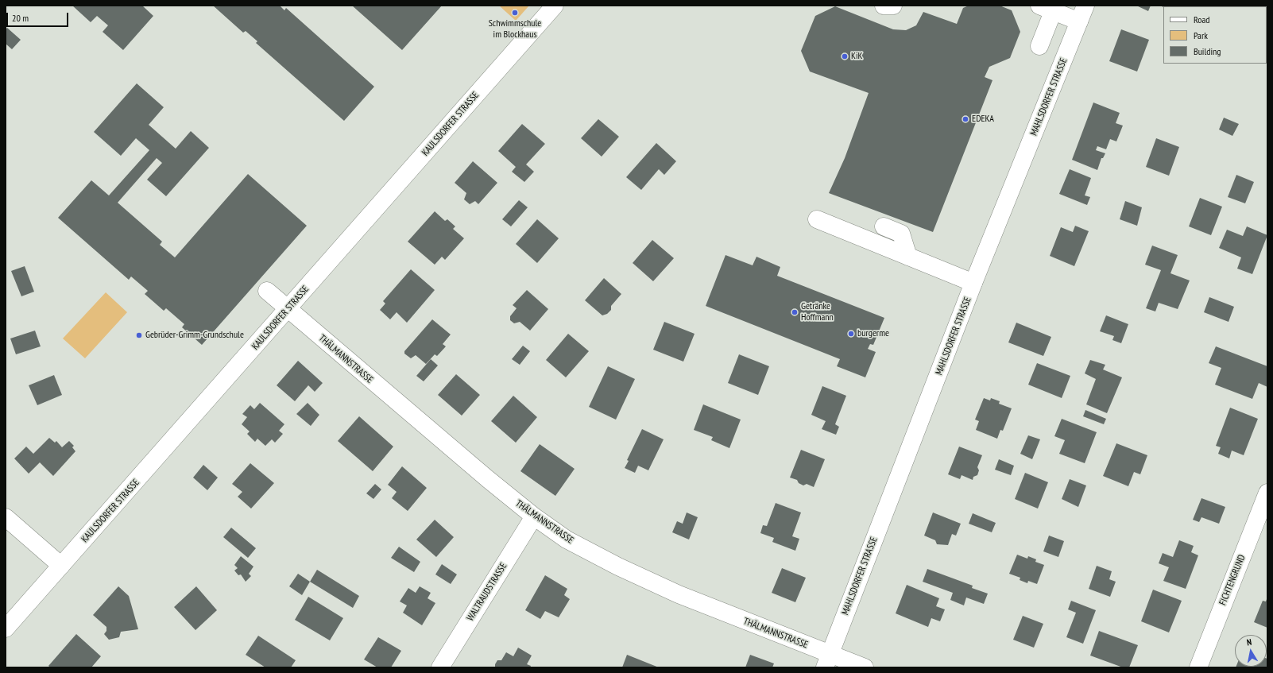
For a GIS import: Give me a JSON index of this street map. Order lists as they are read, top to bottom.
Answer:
{
  "streets": {
    "street": [
      "MAHLSDORFER STRASSE",
      "KAULSDORFER STRASSE",
      "THÄLMANNSTRASSE",
      "FICHTENGRUND",
      "WALTRAUDSTRASSE"
    ]
  },
  "crossings": [
    ["MAHLSDORFER STRASSE", "THÄLMANNSTRASSE"],
    ["KAULSDORFER STRASSE", "THÄLMANNSTRASSE"],
    ["THÄLMANNSTRASSE", "WALTRAUDSTRASSE"]
  ],
  "places": [
    "Schwimmschule im Blockhaus",
    "KiK",
    "EDEKA",
    "Getränke Hoffmann",
    "burgerme",
    "Gebrüder-Grimm-Grundschule"
  ],
  "legend": ["Road", "Park", "Building"],
  "scale_bar": "20 m",
  "north": "top"
}
